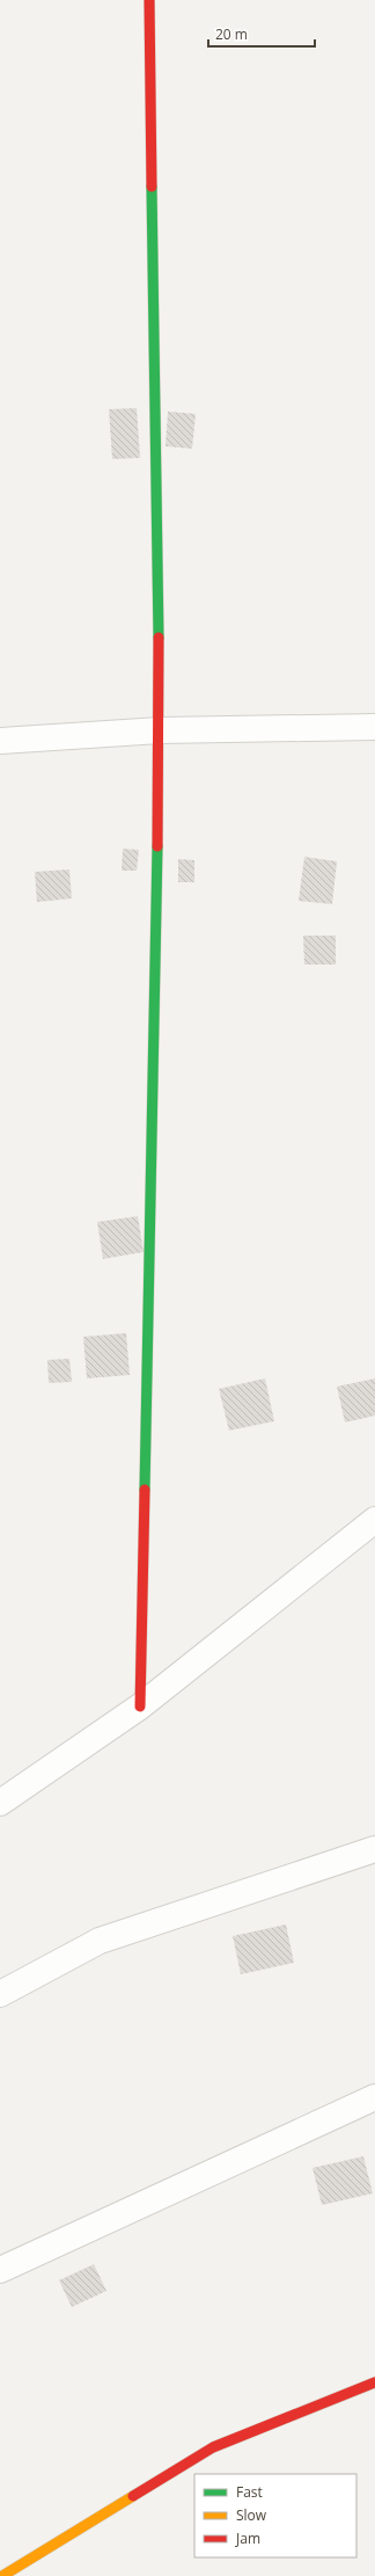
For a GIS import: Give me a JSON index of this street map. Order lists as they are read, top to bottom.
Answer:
{
  "legend": ["Fast", "Slow", "Jam"],
  "scale_bar": "20 m"
}
